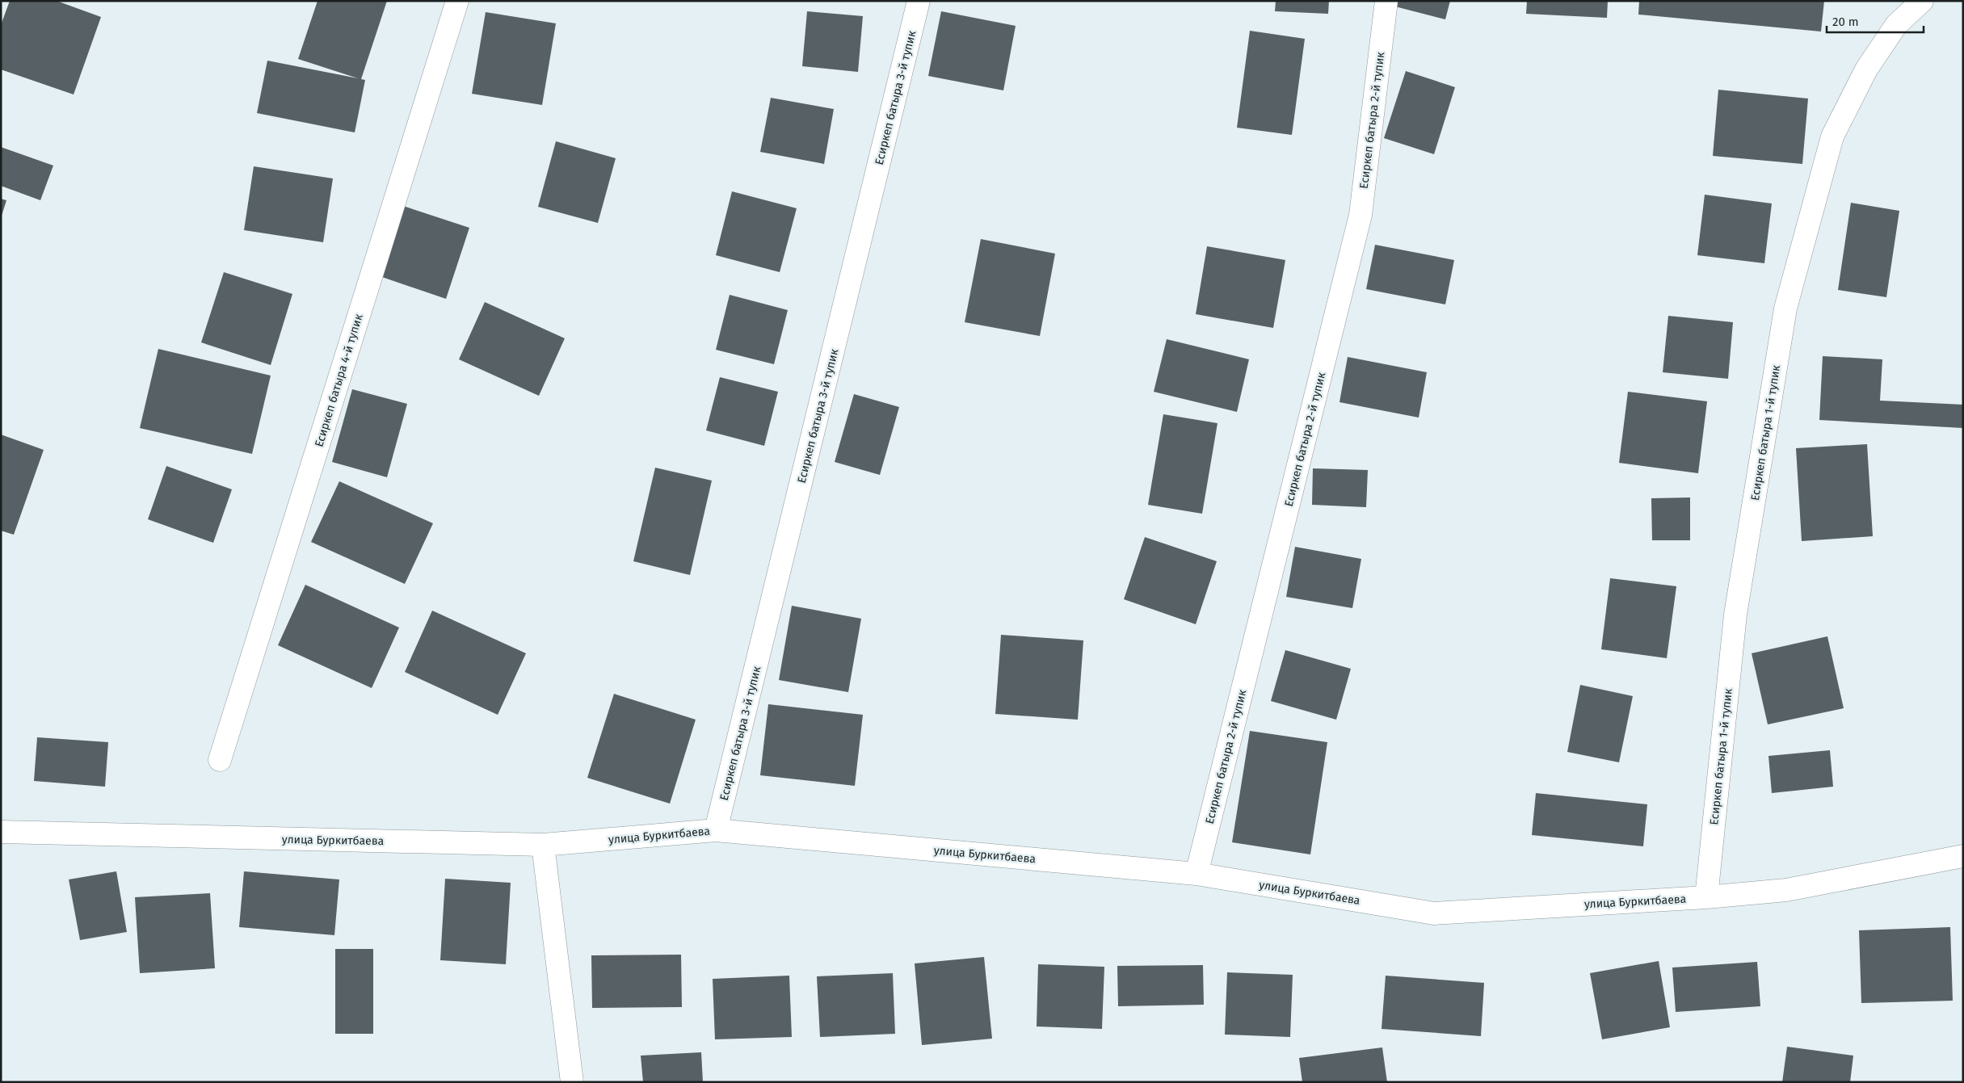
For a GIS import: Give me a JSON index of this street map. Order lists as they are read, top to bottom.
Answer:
{
  "streets": {
    "street": [
      "Есиркеп батыра 3-й тупик",
      "Есиркеп батыра 2-й тупик",
      "Есиркеп батыра 4-й тупик",
      "Есиркеп батыра 1-й тупик",
      "улица Буркитбаева"
    ]
  },
  "crossings": [
    ["Есиркеп батыра 3-й тупик", "улица Буркитбаева"],
    ["Есиркеп батыра 2-й тупик", "улица Буркитбаева"],
    ["Есиркеп батыра 1-й тупик", "улица Буркитбаева"]
  ],
  "scale_bar": "20 m"
}
